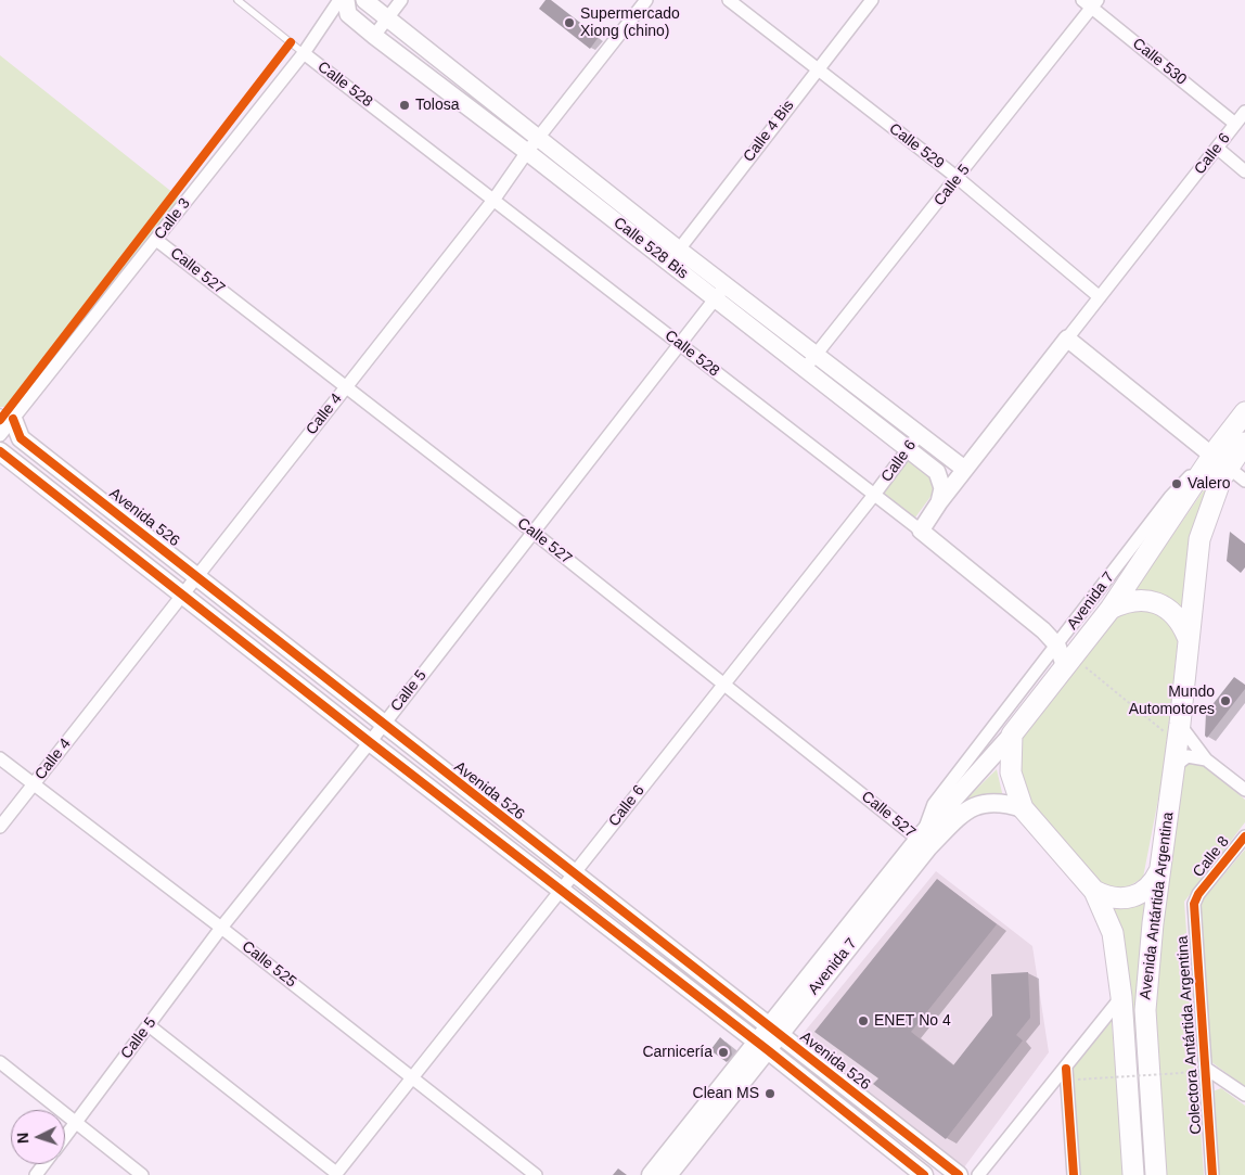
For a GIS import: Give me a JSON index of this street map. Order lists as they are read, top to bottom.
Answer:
{
  "streets": {
    "main road": ["Avenida 526", "Avenida 7", "Avenida Antártida Argentina"],
    "street": [
      "Calle 530",
      "Calle 528",
      "Calle 4 Bis",
      "Calle 529",
      "Calle 6",
      "Calle 5",
      "Calle 3",
      "Calle 528 Bis",
      "Calle 527",
      "Calle 4",
      "Calle 8",
      "Calle 525",
      "Colectora Antártida Argentina"
    ]
  },
  "crossings": [
    ["Calle 530", "Calle 6"],
    ["Calle 530", "Calle 5"],
    ["Calle 528", "Calle 6"],
    ["Calle 528", "Calle 5"],
    ["Calle 528", "Calle 3"],
    ["Calle 528", "Calle 4"],
    ["Calle 528", "Avenida 7"],
    ["Calle 4 Bis", "Calle 529"],
    ["Calle 4 Bis", "Calle 528 Bis"],
    ["Calle 529", "Calle 6"],
    ["Calle 529", "Calle 5"],
    ["Calle 6", "Calle 528 Bis"],
    ["Calle 6", "Calle 527"],
    ["Calle 6", "Avenida 526"],
    ["Calle 6", "Calle 525"],
    ["Calle 5", "Calle 528 Bis"],
    ["Calle 5", "Calle 527"],
    ["Calle 5", "Avenida 526"],
    ["Calle 5", "Calle 525"],
    ["Calle 3", "Calle 527"],
    ["Calle 3", "Avenida 526"],
    ["Calle 528 Bis", "Calle 4"],
    ["Calle 527", "Calle 4"],
    ["Calle 527", "Avenida 7"],
    ["Calle 4", "Avenida 526"],
    ["Calle 4", "Calle 525"],
    ["Avenida 526", "Avenida 7"],
    ["Avenida 7", "Avenida Antártida Argentina"],
    ["Calle 8", "Colectora Antártida Argentina"]
  ],
  "places": [
    "Supermercado Xiong (chino)",
    "Tolosa",
    "Valero",
    "Mundo Automotores",
    "ENET No 4",
    "Carnicería",
    "Clean MS"
  ],
  "north": "left"
}
